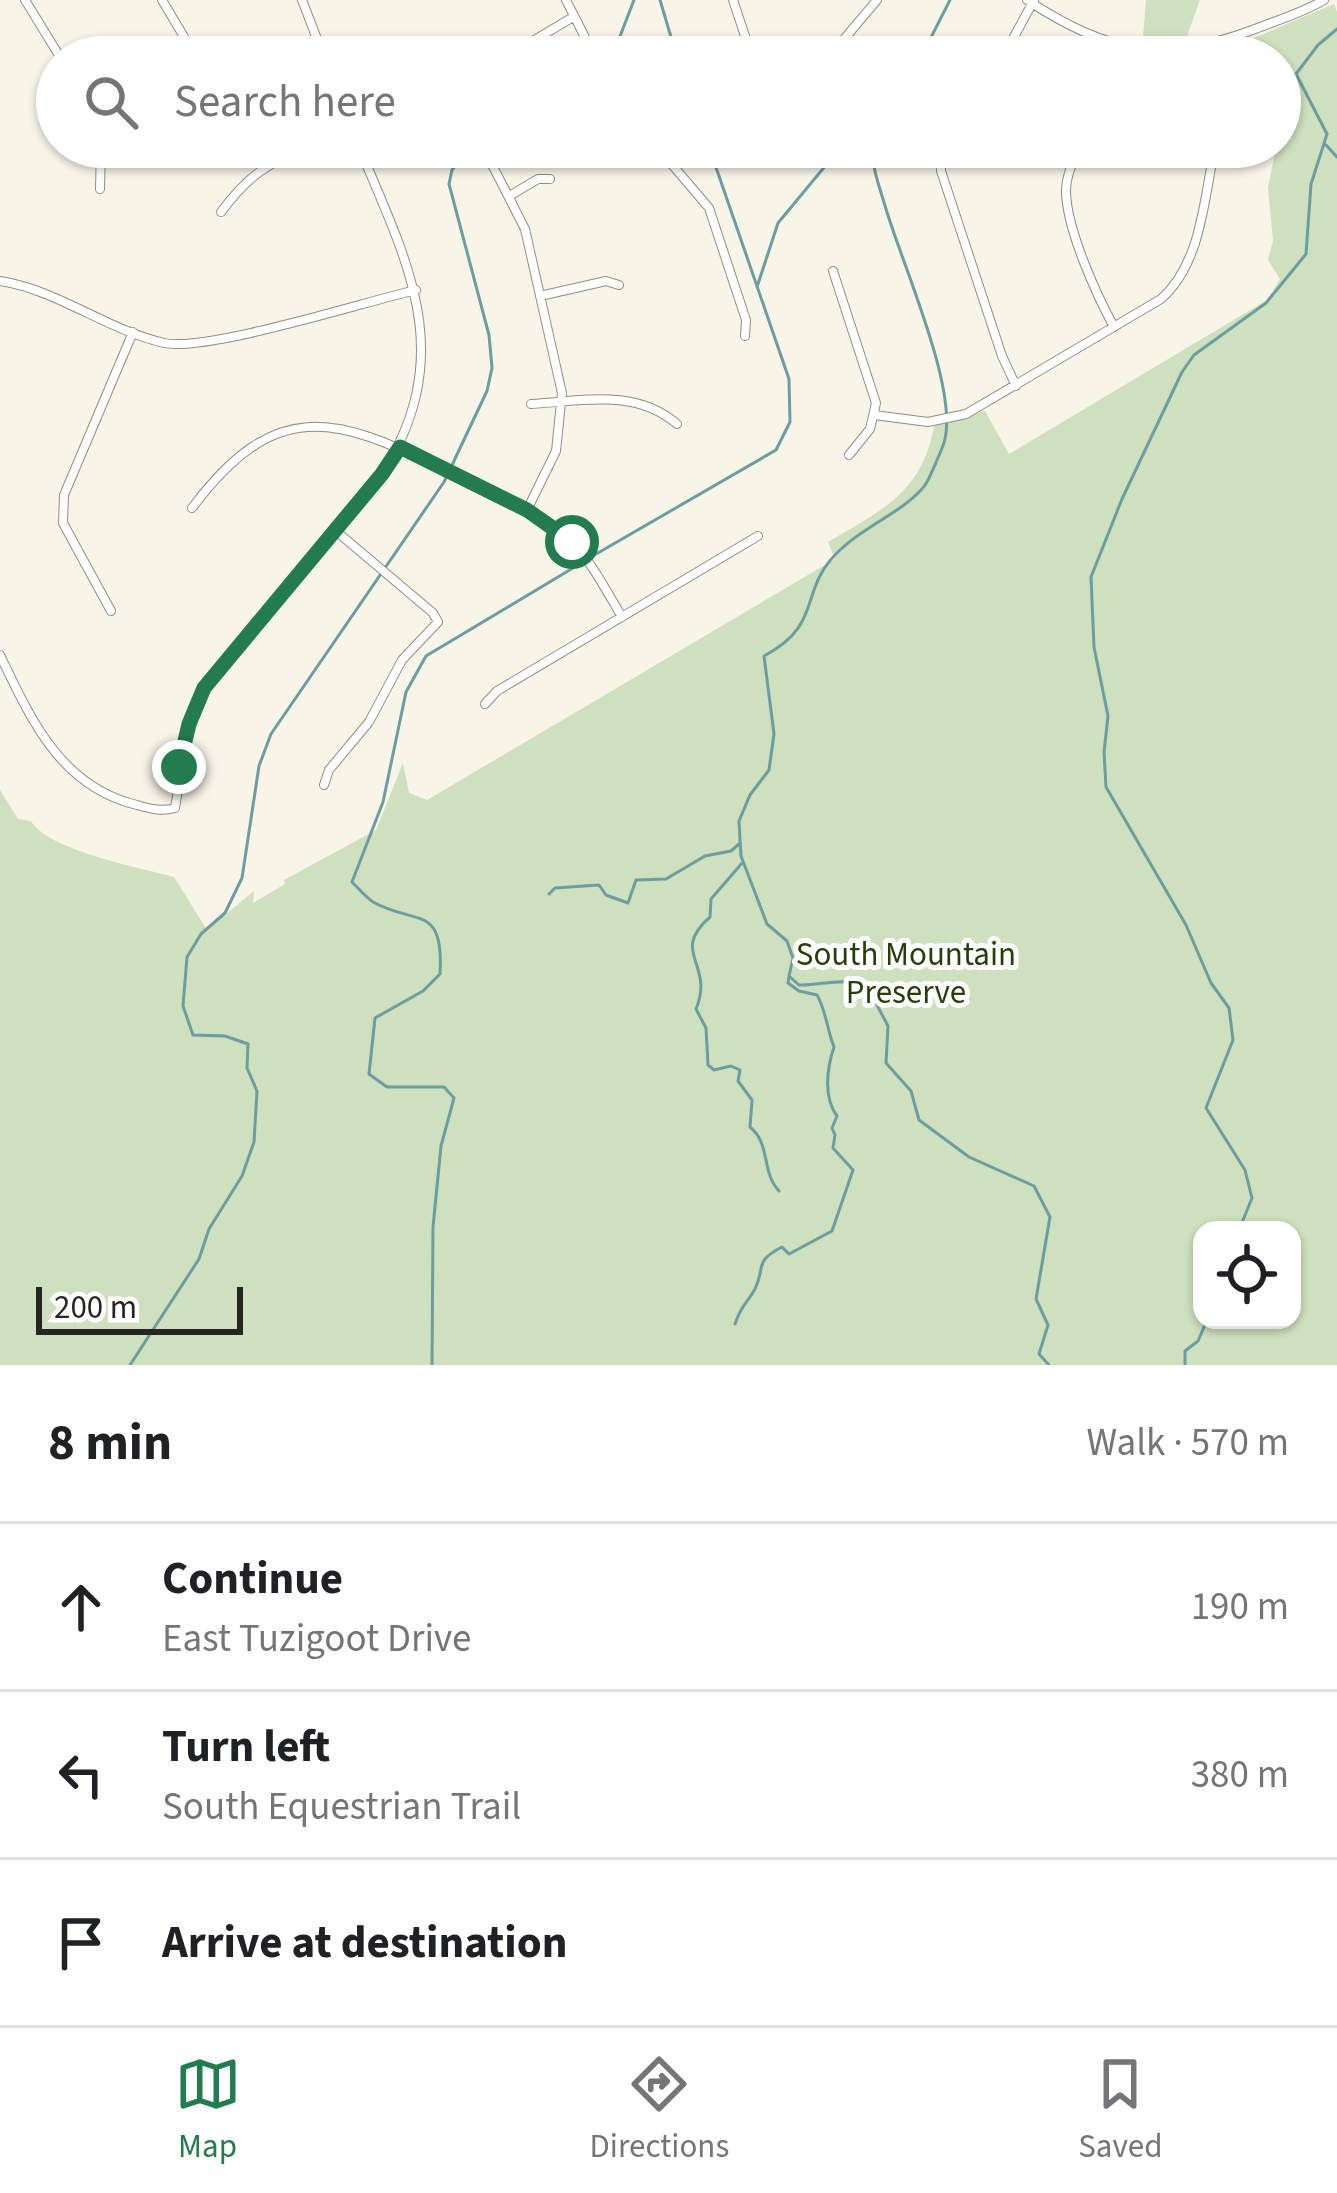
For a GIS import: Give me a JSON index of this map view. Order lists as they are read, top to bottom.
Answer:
{
  "parks": ["South Mountain Preserve"],
  "scale_bar": "200 m",
  "page": {
    "search": "Search here",
    "scale": "200 m",
    "heading": ["8 min", "Walk · 570 m"],
    "list": [
      ["Continue", "East Tuzigoot Drive", "190 m"],
      ["Turn left", "South Equestrian Trail", "380 m"],
      "Arrive at destination"
    ],
    "nav": ["Map", "Directions", "Saved"]
  }
}
